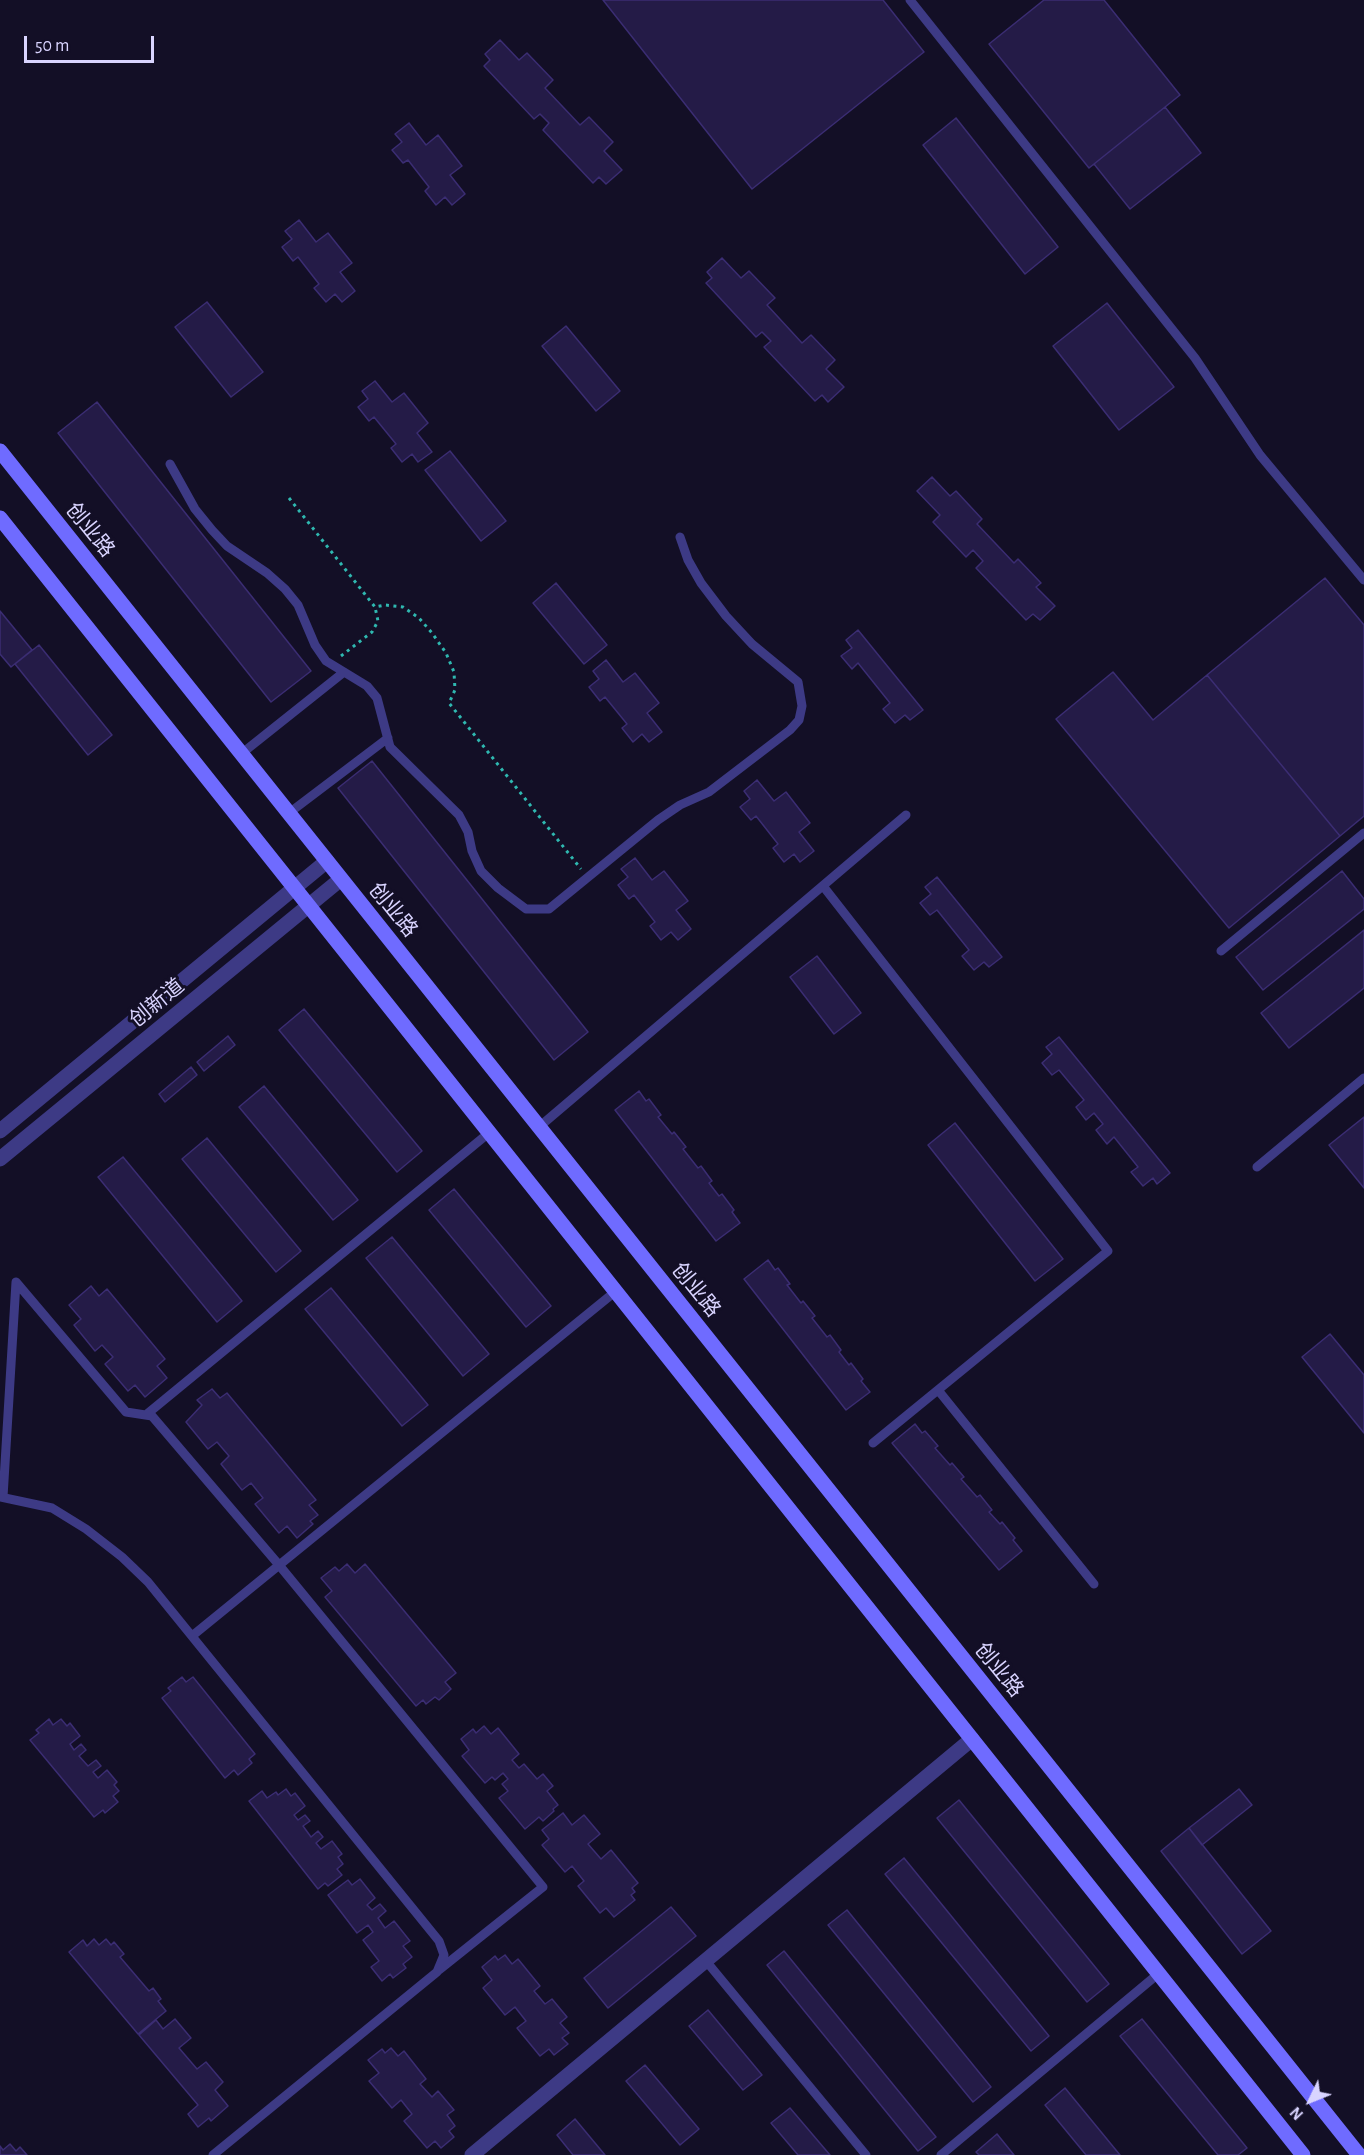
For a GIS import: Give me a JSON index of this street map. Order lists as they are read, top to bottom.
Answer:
{
  "streets": {
    "main road": ["创业路"],
    "street": ["创新道"]
  },
  "crossings": [
    ["创业路", "创新道"]
  ],
  "scale_bar": "50 m",
  "north": "bottom left"
}
